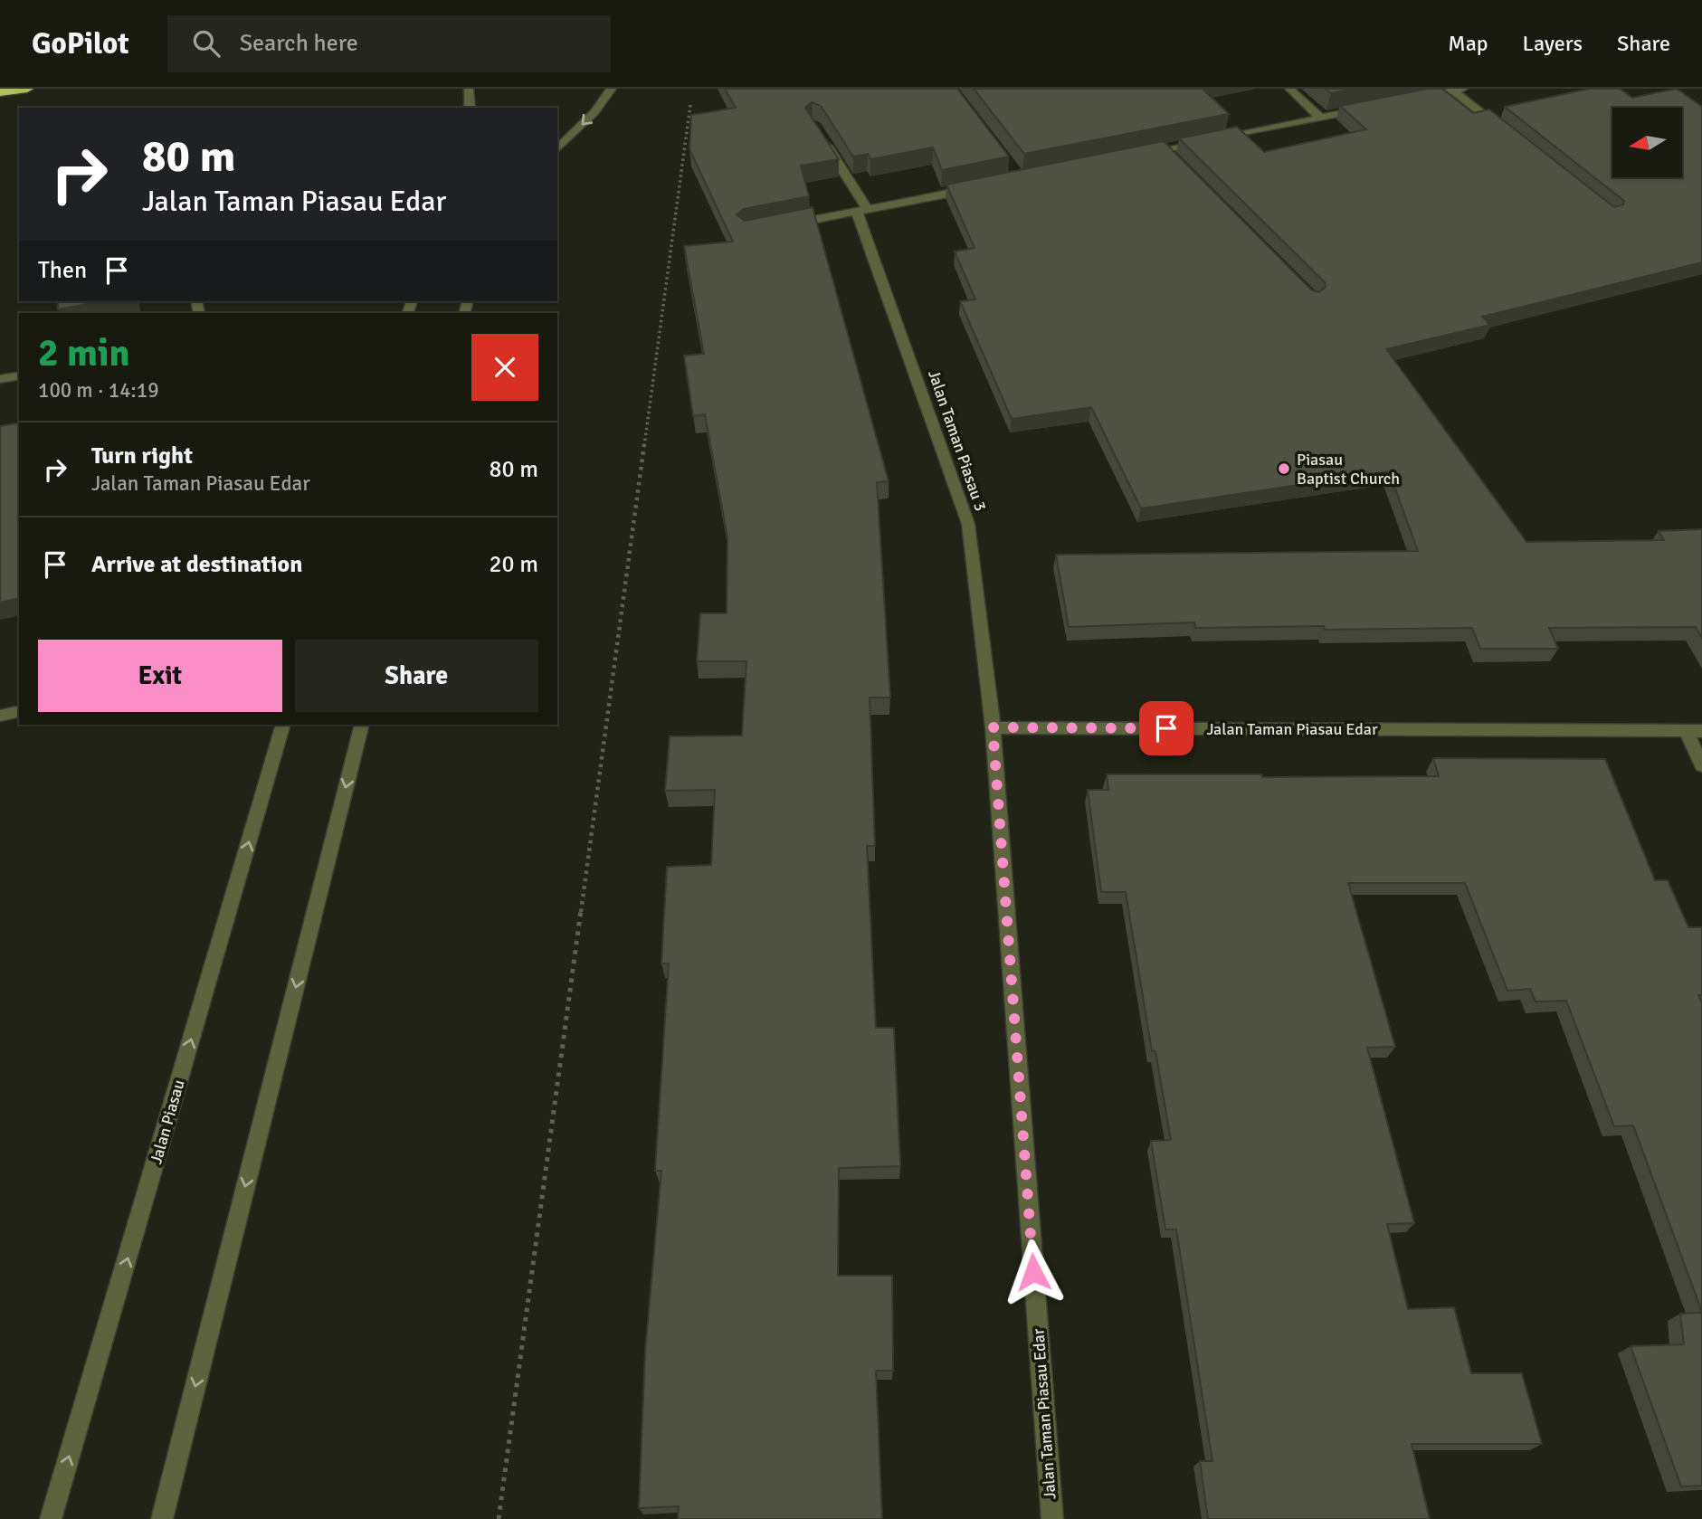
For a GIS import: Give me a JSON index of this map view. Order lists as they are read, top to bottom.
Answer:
{
  "streets": {
    "street": ["Jalan Taman Piasau 3", "Jalan Taman Piasau Edar", "Jalan Piasau"]
  },
  "crossings": [
    ["Jalan Taman Piasau 3", "Jalan Taman Piasau Edar"]
  ],
  "places": ["Piasau Baptist Church"],
  "north": "left",
  "page": {
    "header": "GoPilot",
    "search": "Search here",
    "nav": ["Map", "Layers", "Share"],
    "turn": ["80 m", "Jalan Taman Piasau Edar"],
    "then": "Then",
    "heading": ["2 min", "100 m · 14:19"],
    "list": [
      {
        "name": "Turn right",
        "note": "Jalan Taman Piasau Edar",
        "value": "80 m"
      },
      {
        "name": "Arrive at destination",
        "value": "20 m"
      }
    ],
    "buttons": ["Exit", "Share"]
  }
}
